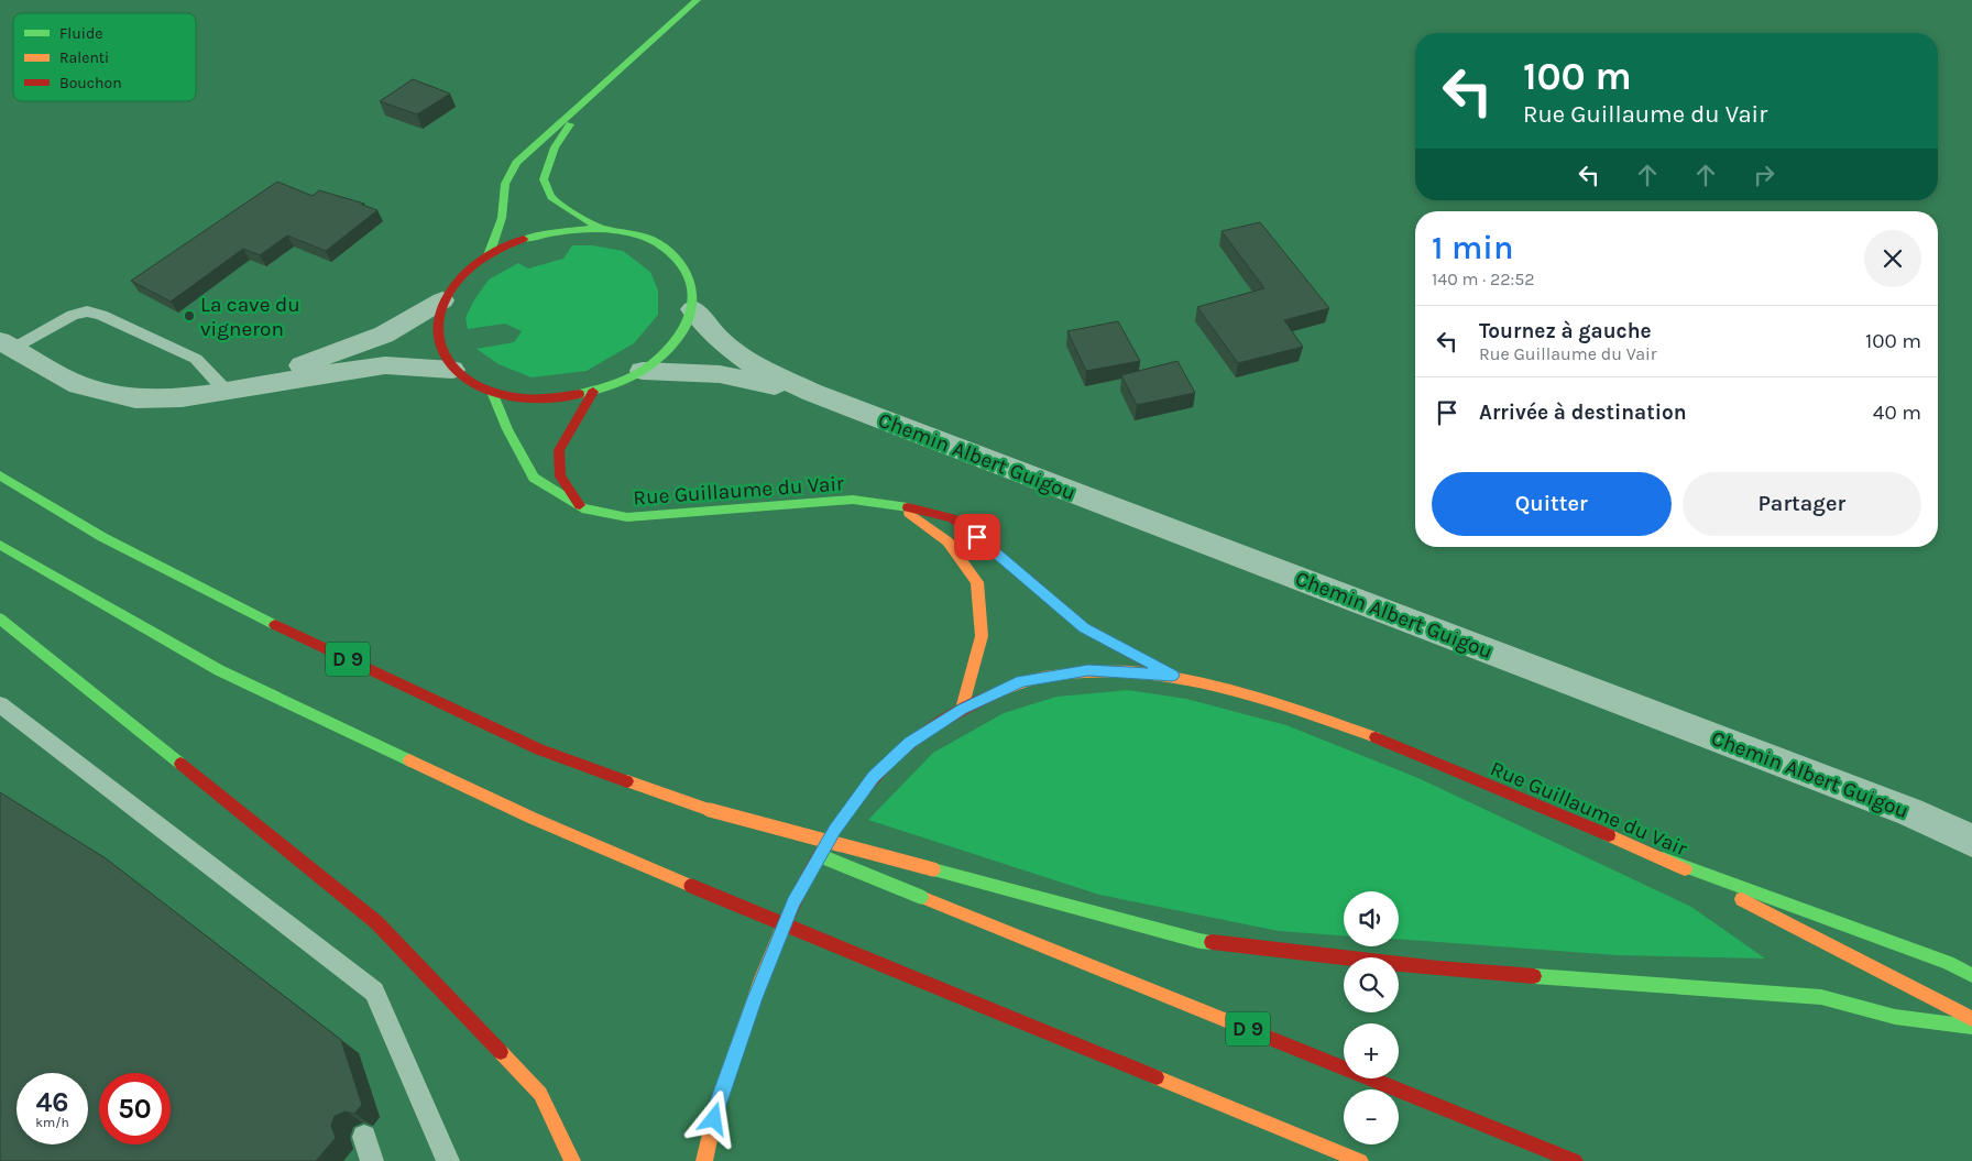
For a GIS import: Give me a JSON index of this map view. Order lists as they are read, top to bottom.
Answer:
{
  "streets": {
    "main road": ["Rue Guillaume du Vair", "D 9"],
    "street": ["Chemin Albert Guigou"]
  },
  "places": ["La cave du vigneron"],
  "legend": ["Fluide", "Ralenti", "Bouchon"],
  "page": {
    "turn": ["100 m", "Rue Guillaume du Vair"],
    "heading": ["1 min", "140 m · 22:52"],
    "list": [
      {
        "name": "Tournez à gauche",
        "note": "Rue Guillaume du Vair",
        "value": "100 m"
      },
      {
        "name": "Arrivée à destination",
        "value": "40 m"
      }
    ],
    "buttons": ["Quitter", "Partager"],
    "map_buttons": ["+", "−"],
    "speed": "46 km/h",
    "limit": "50"
  }
}
